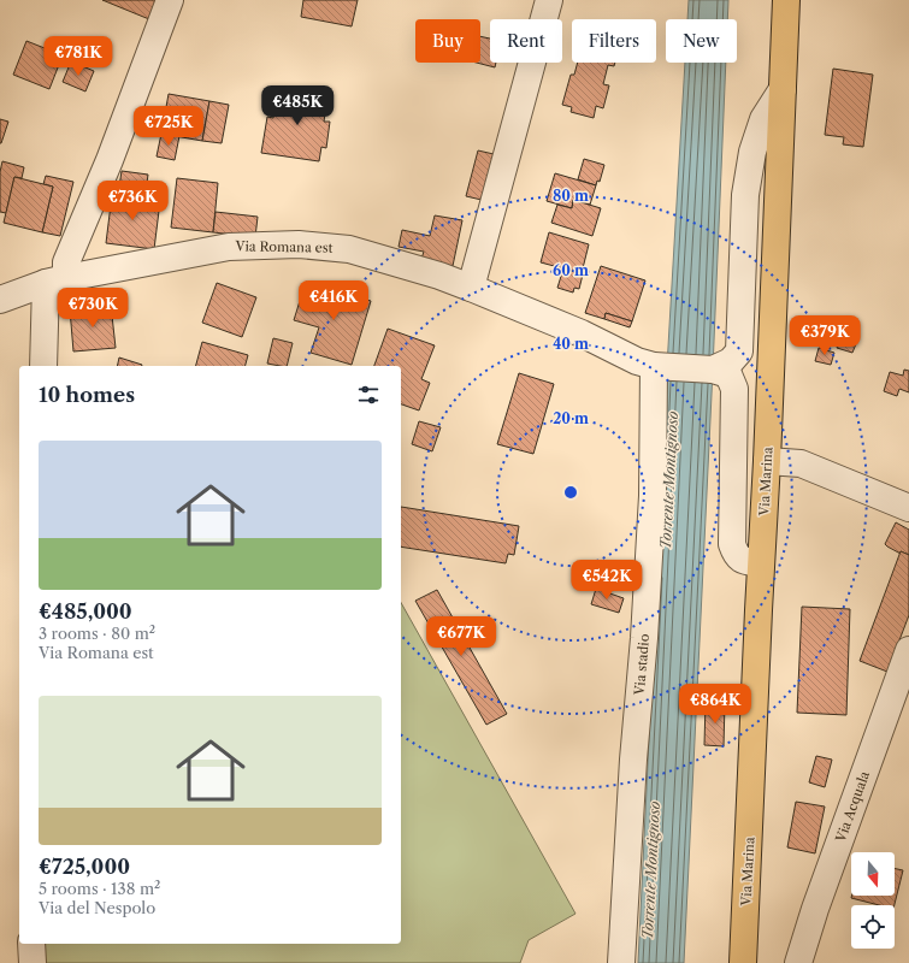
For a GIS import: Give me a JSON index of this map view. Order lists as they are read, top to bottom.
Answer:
{
  "streets": {
    "main road": ["Via Marina"],
    "street": ["Via Romana est", "Via stadio", "Via Acquala"]
  },
  "crossings": [
    ["Via Romana est", "Via stadio"]
  ],
  "water": ["Torrente Montignoso"],
  "north": "bottom",
  "page": {
    "chip": [
      "Buy",
      "Rent",
      "Filters",
      "New"
    ],
    "price": [
      "€781K",
      "€485K",
      "€725K",
      "€736K",
      "€416K",
      "€730K",
      "€379K",
      "€542K",
      "€677K",
      "€864K"
    ],
    "heading": "10 homes",
    "list": [
      {
        "name": "€485,000",
        "note": "3 rooms · 80 m² · Via Romana est"
      },
      {
        "name": "€725,000",
        "note": "5 rooms · 138 m² · Via del Nespolo"
      }
    ]
  },
  "rings": [
    "80 m",
    "60 m",
    "40 m",
    "20 m"
  ]
}
